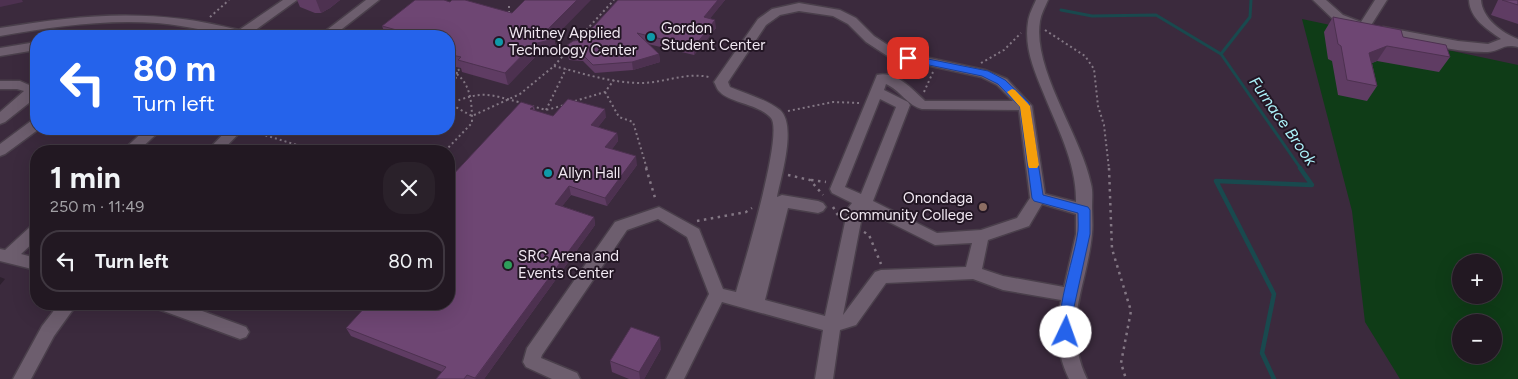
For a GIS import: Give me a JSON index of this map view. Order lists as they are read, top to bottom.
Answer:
{
  "water": ["Furnace Brook"],
  "places": [
    "Gordon Student Center",
    "Whitney Applied Technology Center",
    "Allyn Hall",
    "Onondaga Community College",
    "SRC Arena and Events Center"
  ],
  "page": {
    "turn": ["80 m", "Turn left"],
    "heading": ["1 min", "250 m · 11:49"],
    "list": [
      {
        "name": "Turn left",
        "value": "80 m"
      }
    ],
    "map_buttons": ["+", "−"]
  }
}
